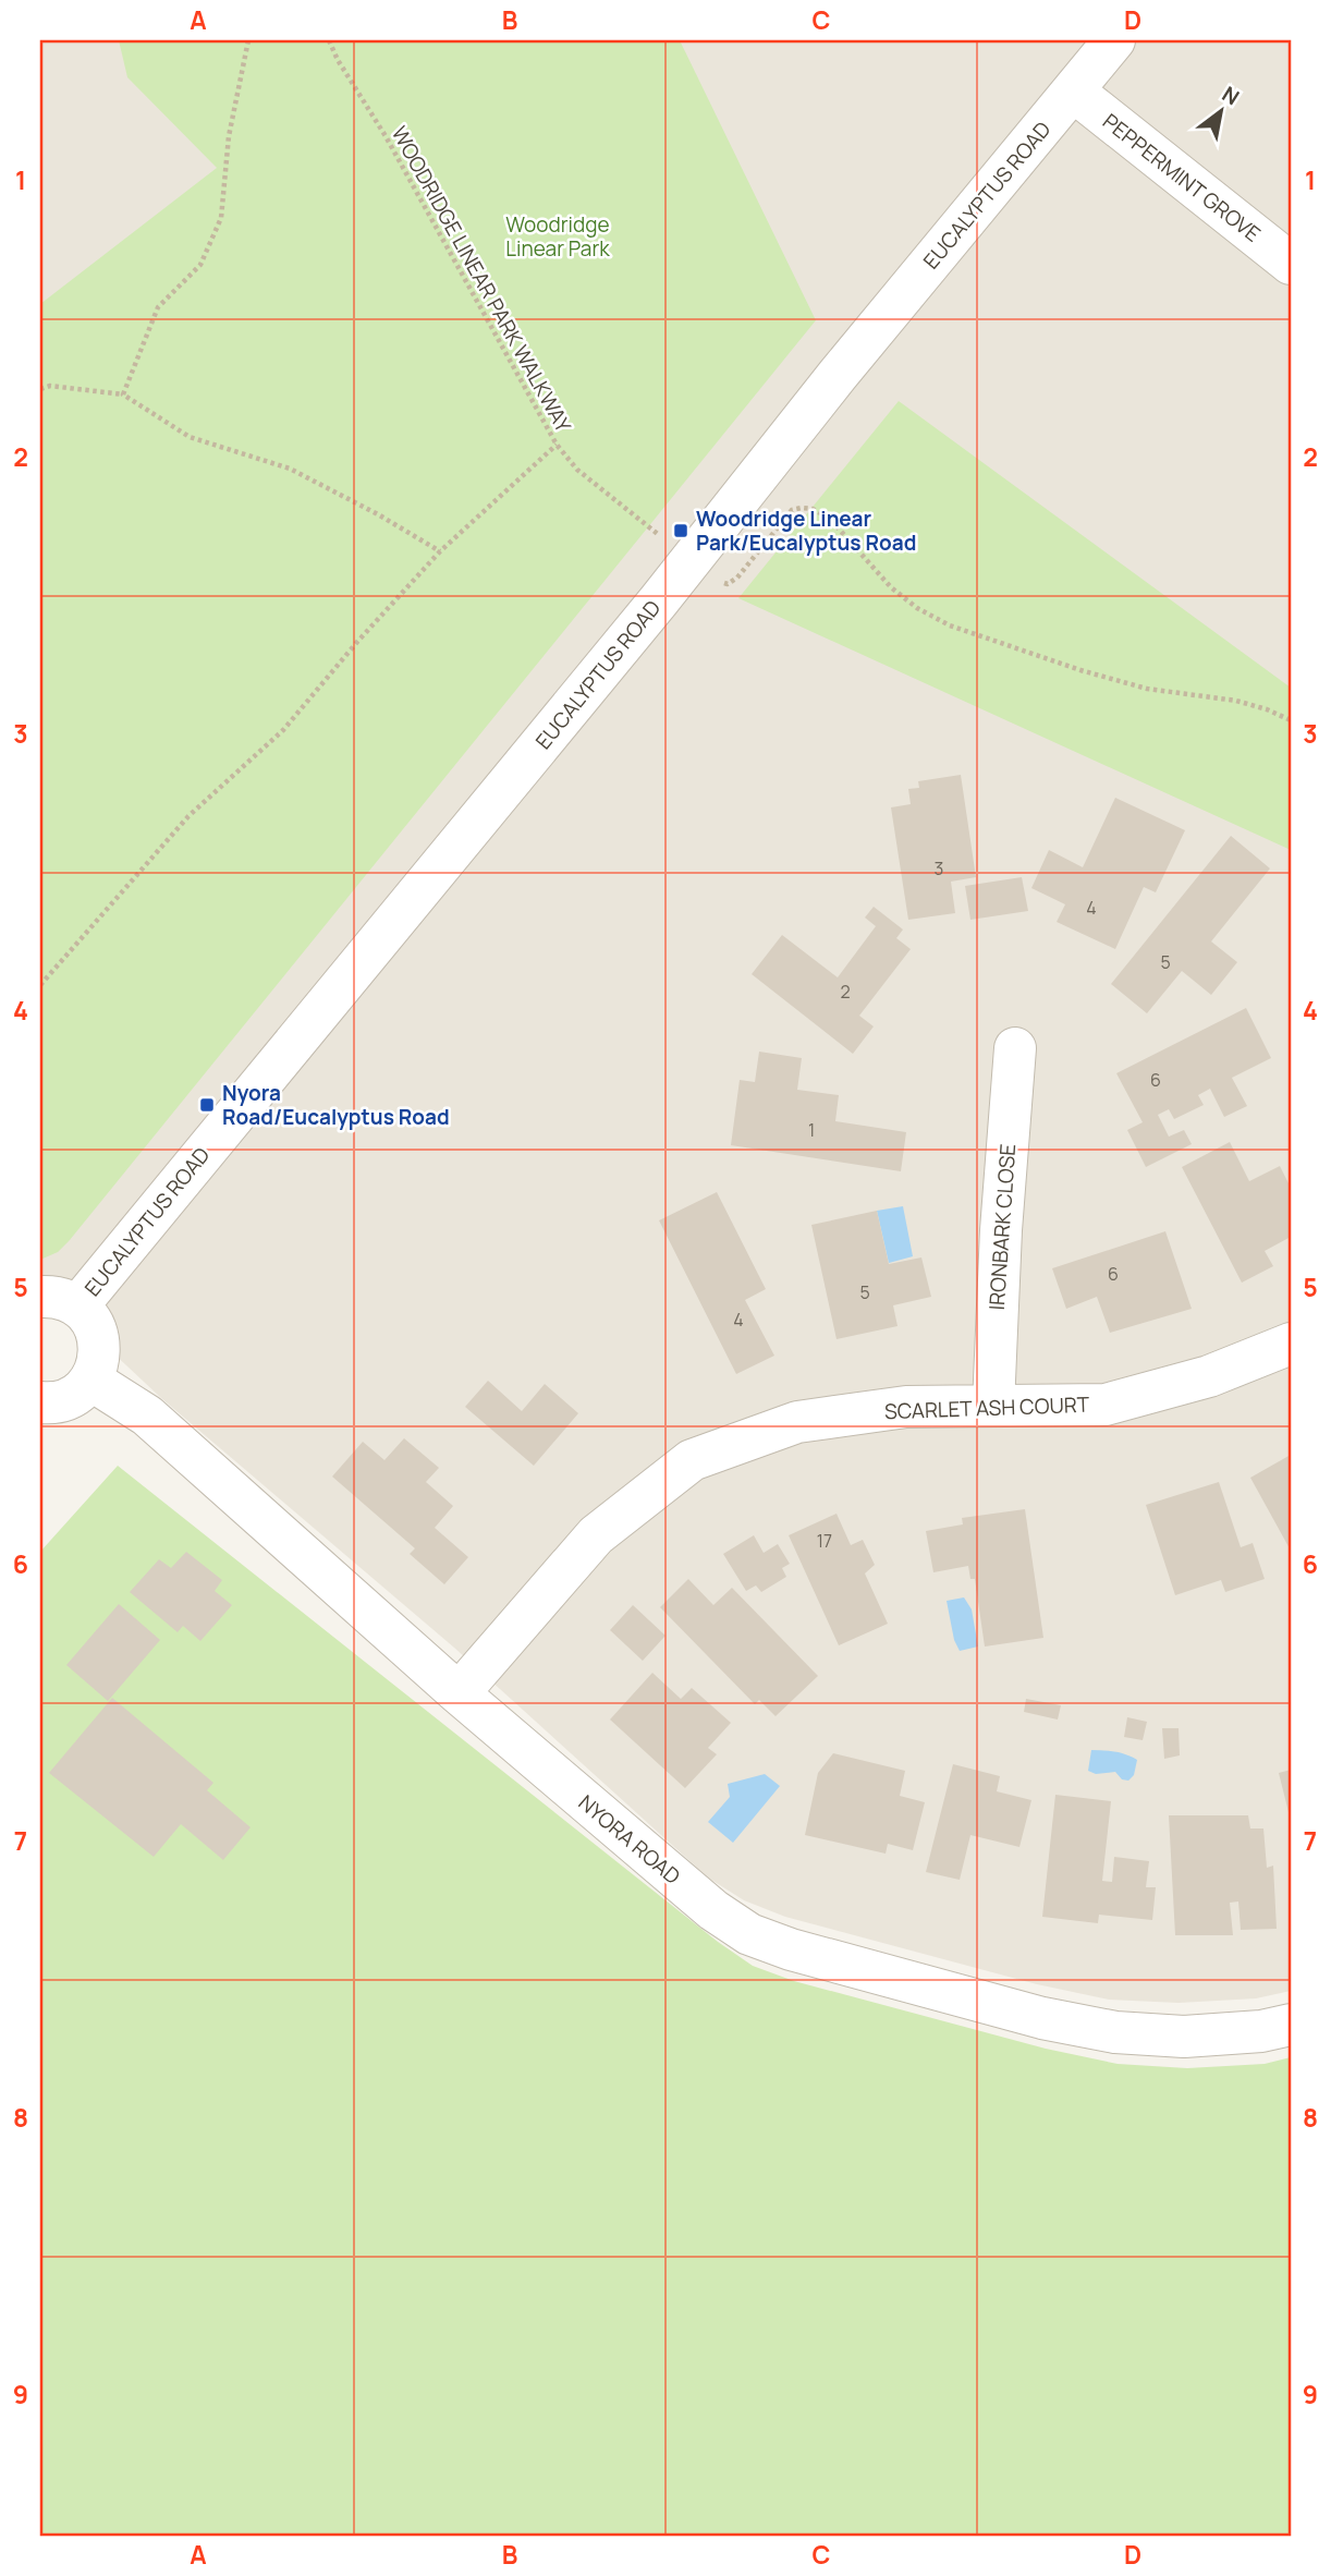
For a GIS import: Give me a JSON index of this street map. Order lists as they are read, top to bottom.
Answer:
{
  "streets": {
    "street": [
      "PEPPERMINT GROVE",
      "EUCALYPTUS ROAD",
      "IRONBARK CLOSE",
      "SCARLET ASH COURT",
      "NYORA ROAD"
    ],
    "path": ["WOODRIDGE LINEAR PARK WALKWAY"]
  },
  "crossings": [
    ["PEPPERMINT GROVE", "EUCALYPTUS ROAD"],
    ["EUCALYPTUS ROAD", "WOODRIDGE LINEAR PARK WALKWAY"],
    ["IRONBARK CLOSE", "SCARLET ASH COURT"],
    ["SCARLET ASH COURT", "NYORA ROAD"]
  ],
  "parks": ["Woodridge Linear Park"],
  "places": {
    "transit": ["Woodridge Linear Park/Eucalyptus Road", "Nyora Road/Eucalyptus Road"]
  },
  "house_numbers": [
    "3",
    "4",
    "5",
    "2",
    "6",
    "1",
    "6",
    "5",
    "4",
    "17"
  ],
  "north": "top right",
  "grid": {
    "columns": [
      "A",
      "B",
      "C",
      "D"
    ],
    "rows": [
      "1",
      "2",
      "3",
      "4",
      "5",
      "6",
      "7",
      "8",
      "9"
    ]
  }
}
